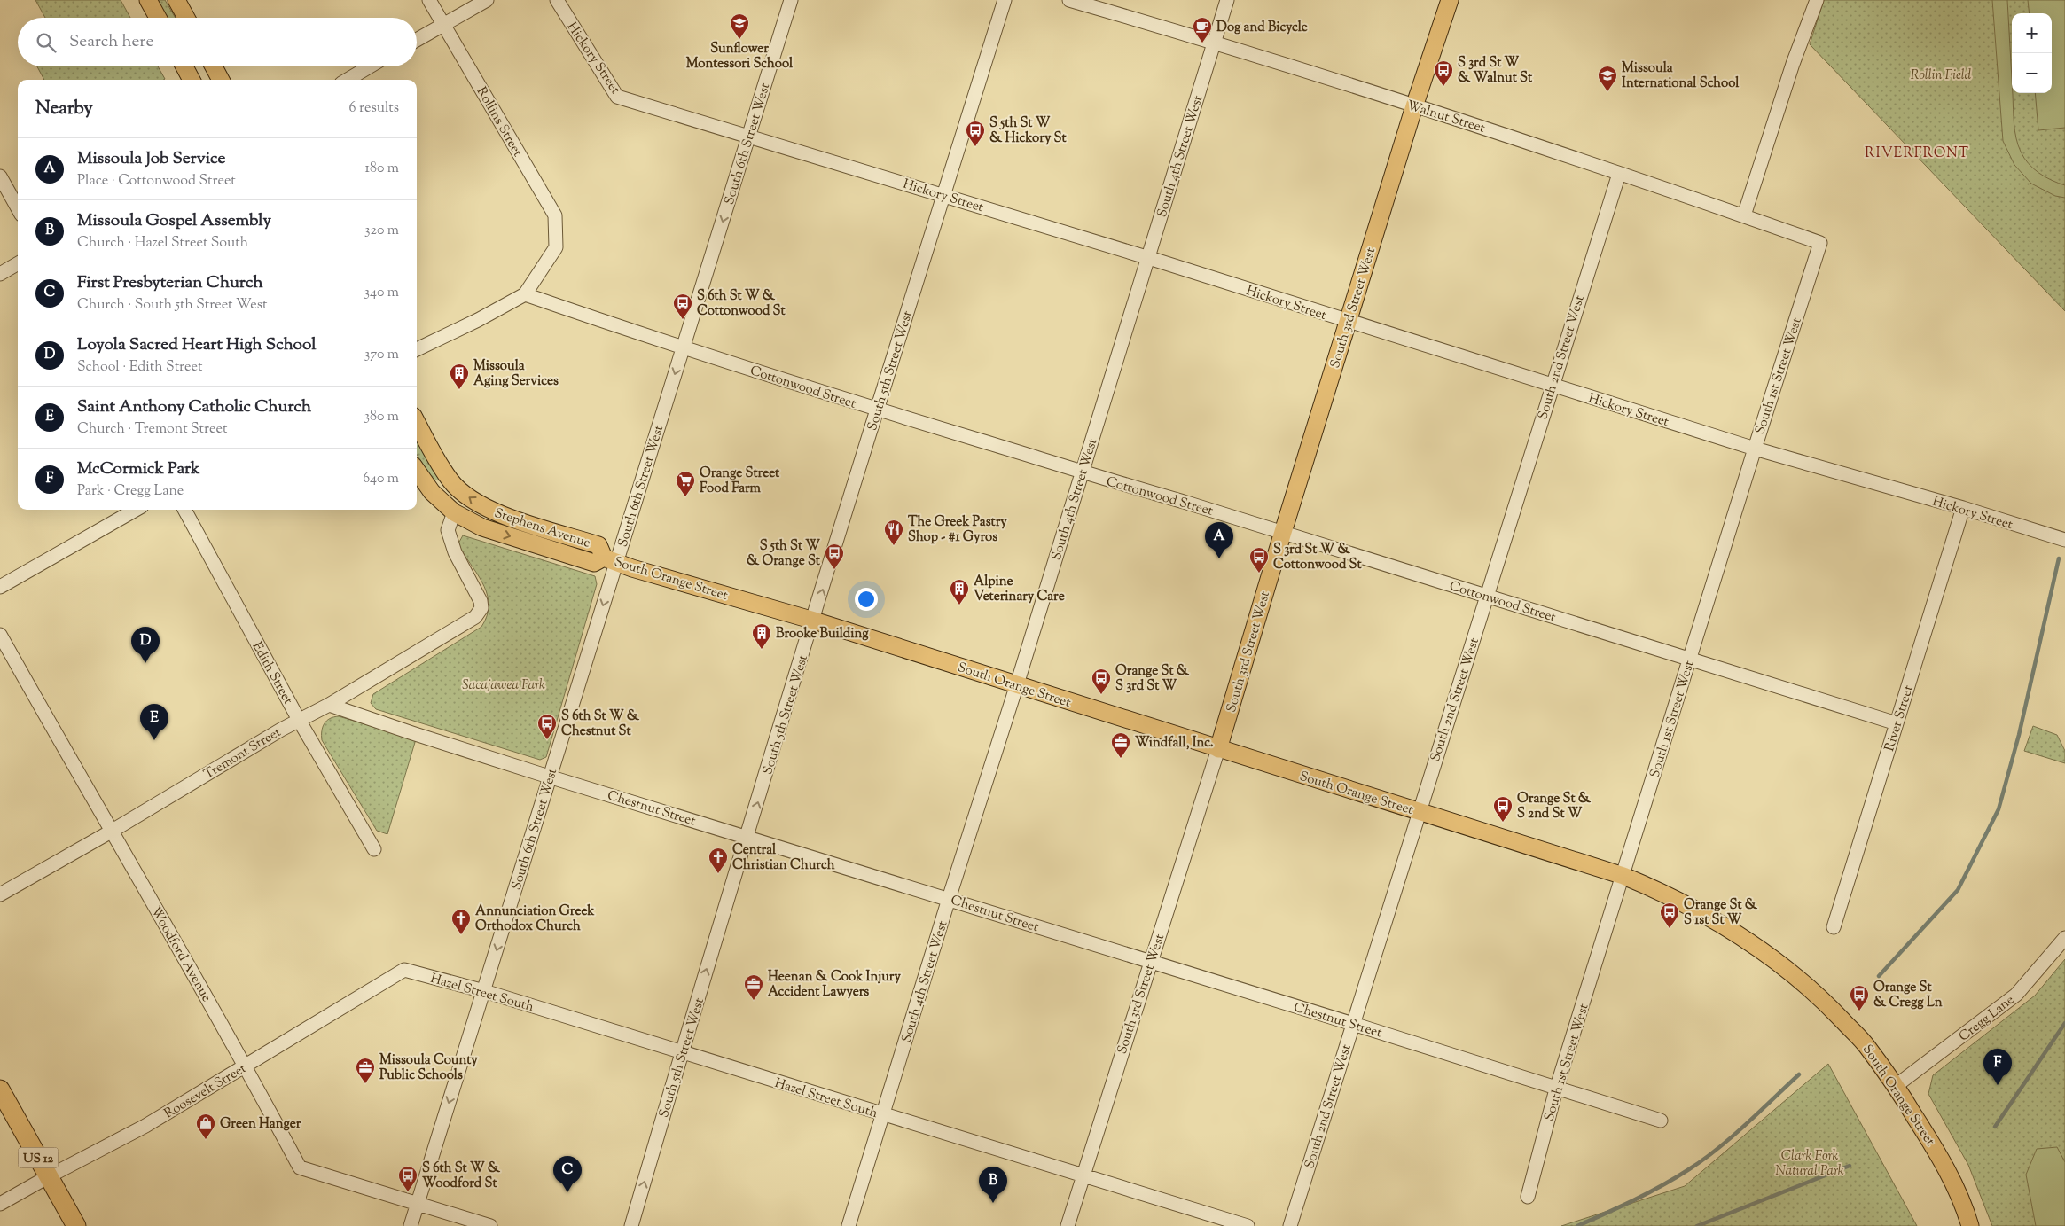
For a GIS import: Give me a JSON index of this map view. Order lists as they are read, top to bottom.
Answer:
{
  "streets": {
    "highway": ["US 12"],
    "main road": ["South 3rd Street West", "Stephens Avenue", "South Orange Street"],
    "street": [
      "Hickory Street",
      "Walnut Street",
      "Rollins Street",
      "South 6th Street West",
      "South 4th Street West",
      "South 2nd Street West",
      "South 5th Street West",
      "South 1st Street West",
      "Cottonwood Street",
      "Edith Street",
      "River Street",
      "Tremont Street",
      "Chestnut Street",
      "Woodford Avenue",
      "Hazel Street South",
      "Cregg Lane",
      "Roosevelt Street"
    ]
  },
  "crossings": [
    ["Hickory Street", "South 6th Street West"],
    ["Hickory Street", "South 4th Street West"],
    ["Hickory Street", "South 3rd Street West"],
    ["Hickory Street", "South 2nd Street West"],
    ["Hickory Street", "South 5th Street West"],
    ["Hickory Street", "South 1st Street West"],
    ["Hickory Street", "River Street"],
    ["Walnut Street", "South 4th Street West"],
    ["Walnut Street", "South 3rd Street West"],
    ["Walnut Street", "South 2nd Street West"],
    ["Walnut Street", "South 1st Street West"],
    ["Rollins Street", "Cottonwood Street"],
    ["South 6th Street West", "Cottonwood Street"],
    ["South 6th Street West", "Stephens Avenue"],
    ["South 6th Street West", "South Orange Street"],
    ["South 6th Street West", "Chestnut Street"],
    ["South 6th Street West", "Woodford Avenue"],
    ["South 6th Street West", "Hazel Street South"],
    ["South 4th Street West", "Cottonwood Street"],
    ["South 4th Street West", "South Orange Street"],
    ["South 4th Street West", "Chestnut Street"],
    ["South 4th Street West", "Hazel Street South"],
    ["South 3rd Street West", "Cottonwood Street"],
    ["South 3rd Street West", "South Orange Street"],
    ["South 3rd Street West", "Chestnut Street"],
    ["South 3rd Street West", "Hazel Street South"],
    ["South 2nd Street West", "Cottonwood Street"],
    ["South 2nd Street West", "South Orange Street"],
    ["South 2nd Street West", "Chestnut Street"],
    ["South 5th Street West", "Cottonwood Street"],
    ["South 5th Street West", "South Orange Street"],
    ["South 5th Street West", "Chestnut Street"],
    ["South 5th Street West", "Hazel Street South"],
    ["South 1st Street West", "Cottonwood Street"],
    ["South 1st Street West", "South Orange Street"],
    ["South 1st Street West", "Chestnut Street"],
    ["Cottonwood Street", "River Street"],
    ["Stephens Avenue", "South Orange Street"],
    ["Stephens Avenue", "Tremont Street"],
    ["South Orange Street", "Cregg Lane"],
    ["Edith Street", "Tremont Street"],
    ["Tremont Street", "Chestnut Street"],
    ["Tremont Street", "Woodford Avenue"],
    ["Woodford Avenue", "Roosevelt Street"],
    ["Hazel Street South", "Roosevelt Street"],
    ["Roosevelt Street", "US 12"]
  ],
  "one_way": ["South 6th Street West", "South 5th Street West"],
  "districts": ["RIVERFRONT"],
  "parks": ["Rollin Field", "Sacajawea Park", "Clark Fork Natural Park"],
  "places": {
    "school or university": ["Sunflower Montessori School", "Missoula International School"],
    "cafe": ["Dog and Bicycle"],
    "bus stop": [
      "S 3rd St W & Walnut St",
      "S 5th St W & Hickory St",
      "S 6th St W & Cottonwood St",
      "S 5th St W & Orange St",
      "S 3rd St W & Cottonwood St",
      "Orange St & S 3rd St W",
      "S 6th St W & Chestnut St",
      "Orange St & S 2nd St W",
      "Orange St & S 1st St W",
      "Orange St & Cregg Ln",
      "S 6th St W & Woodford St"
    ],
    "building": ["Missoula Aging Services", "Alpine Veterinary Care", "Brooke Building"],
    "supermarket": ["Orange Street Food Farm"],
    "restaurant": ["The Greek Pastry Shop - #1 Gyros"],
    "office": ["Windfall, Inc.", "Heenan & Cook Injury Accident Lawyers", "Missoula County Public Schools"],
    "church": ["Central Christian Church", "Annunciation Greek Orthodox Church"],
    "shop": ["Green Hanger"]
  },
  "page": {
    "map_buttons": ["+", "−"],
    "search": "Search here",
    "heading": ["Nearby", "6 results"],
    "list": [
      {
        "mark": "A",
        "name": "Missoula Job Service",
        "note": "Place · Cottonwood Street",
        "value": "180 m"
      },
      {
        "mark": "B",
        "name": "Missoula Gospel Assembly",
        "note": "Church · Hazel Street South",
        "value": "320 m"
      },
      {
        "mark": "C",
        "name": "First Presbyterian Church",
        "note": "Church · South 5th Street West",
        "value": "340 m"
      },
      {
        "mark": "D",
        "name": "Loyola Sacred Heart High School",
        "note": "School · Edith Street",
        "value": "370 m"
      },
      {
        "mark": "E",
        "name": "Saint Anthony Catholic Church",
        "note": "Church · Tremont Street",
        "value": "380 m"
      },
      {
        "mark": "F",
        "name": "McCormick Park",
        "note": "Park · Cregg Lane",
        "value": "640 m"
      }
    ],
    "pins": [
      "A",
      "D",
      "E",
      "F",
      "C",
      "B"
    ]
  }
}
